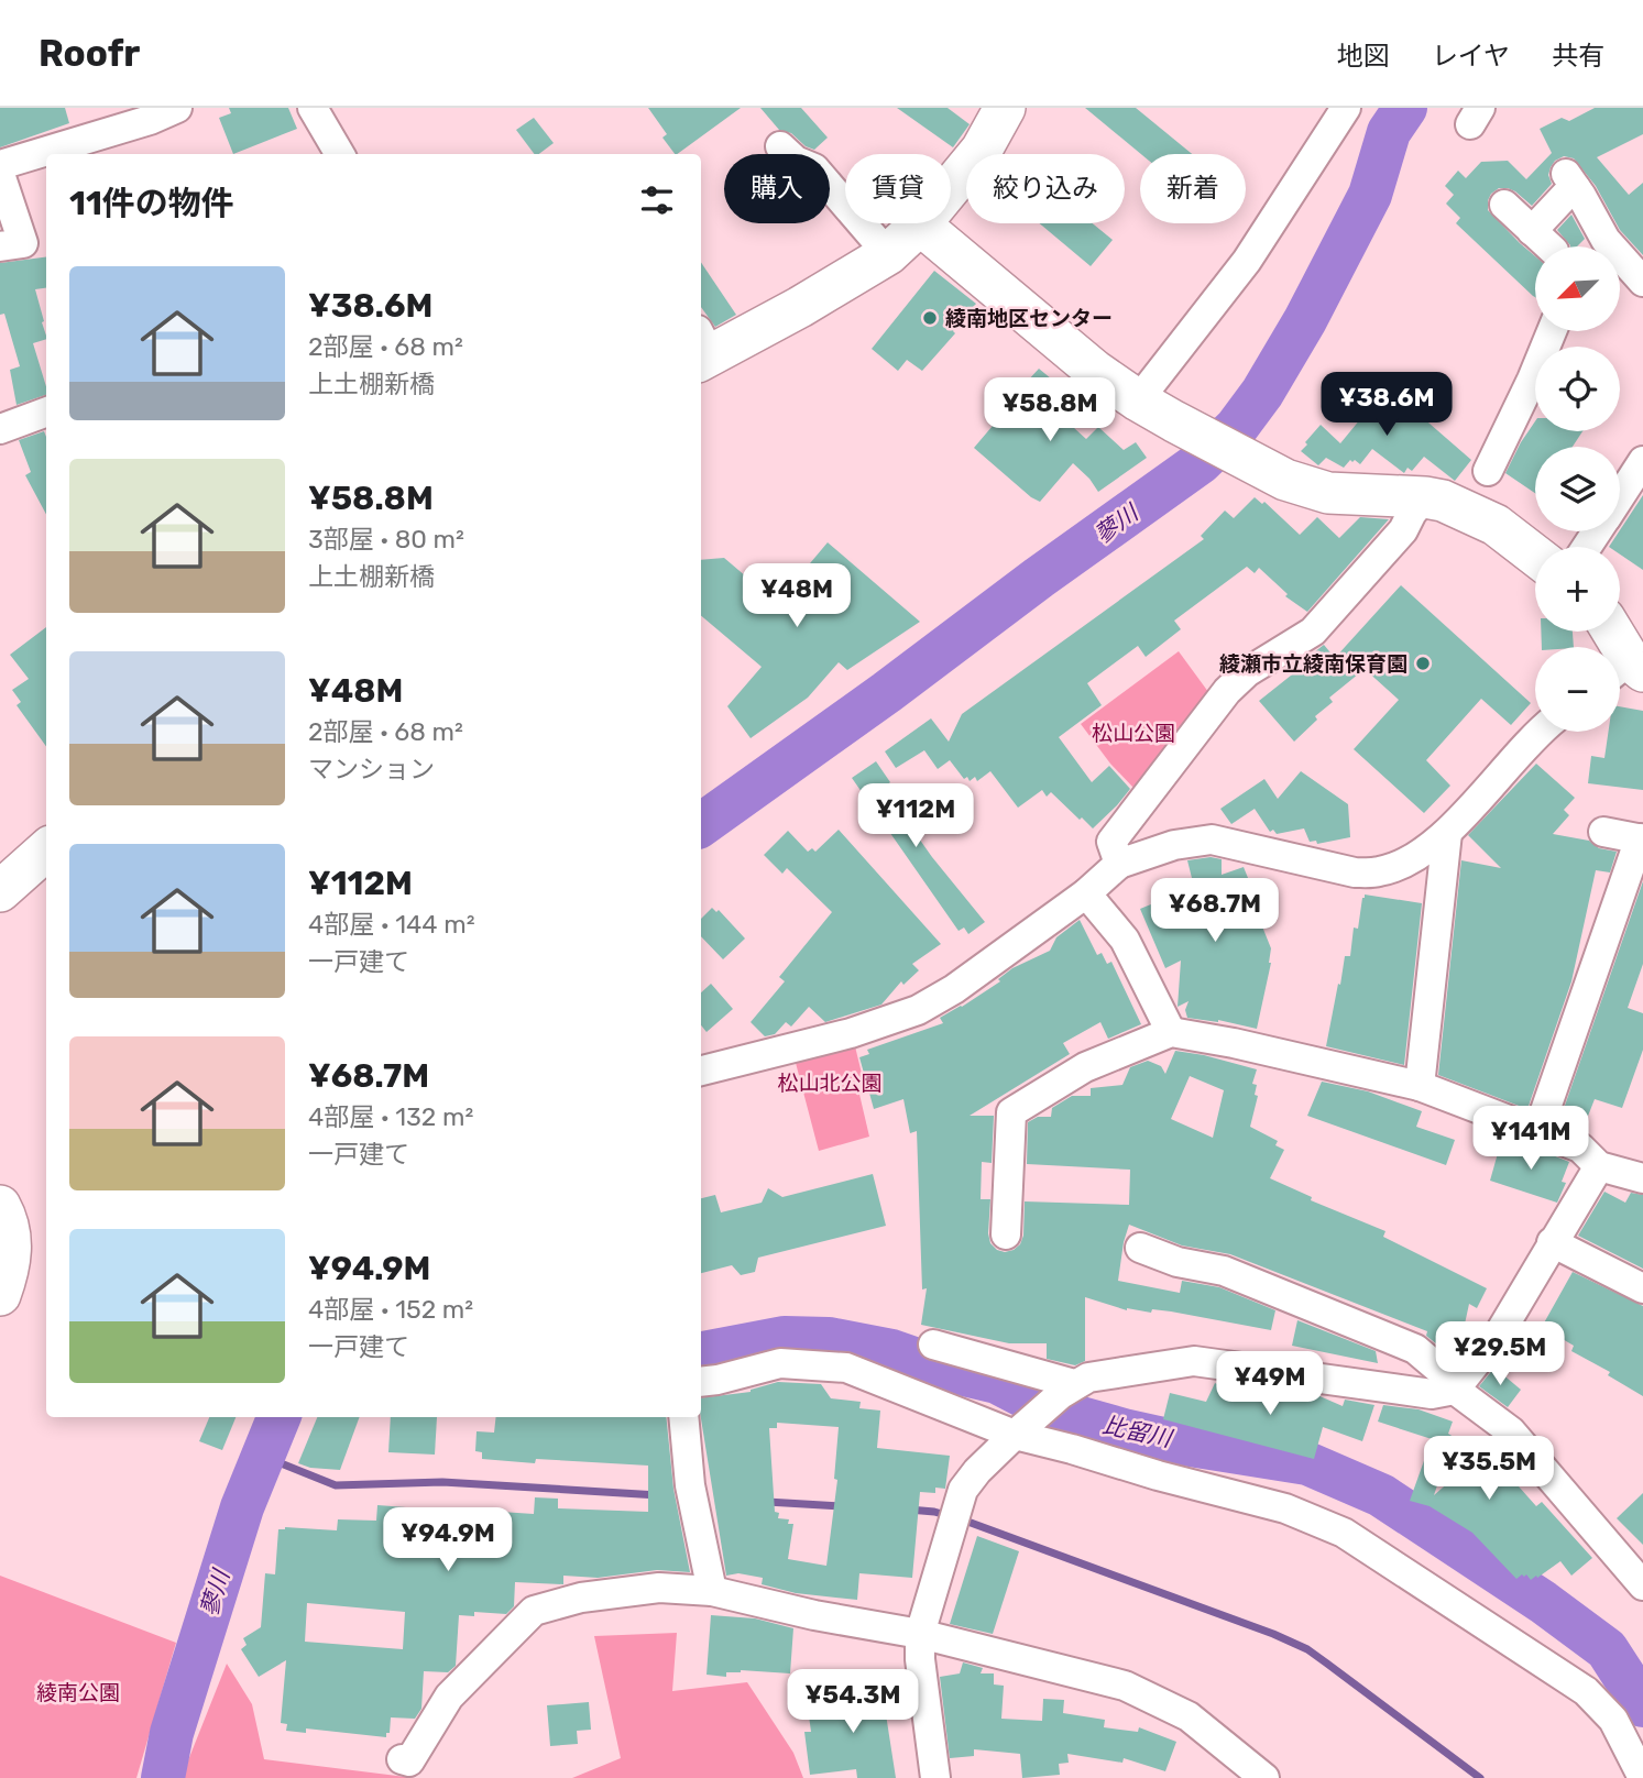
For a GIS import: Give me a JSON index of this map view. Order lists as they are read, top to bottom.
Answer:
{
  "water": ["蓼川", "比留川"],
  "parks": ["松山公園", "松山北公園", "綾南公園"],
  "places": ["綾南地区センター", "綾瀬市立綾南保育園"],
  "north": "bottom left",
  "page": {
    "header": "Roofr",
    "nav": ["地図", "レイヤ", "共有"],
    "chip": [
      "購入",
      "賃貸",
      "絞り込み",
      "新着"
    ],
    "heading": "11件の物件",
    "map_buttons": ["+", "−"],
    "list": [
      {
        "name": "¥38.6M",
        "note": "2部屋 · 68 m² · 上土棚新橋"
      },
      {
        "name": "¥58.8M",
        "note": "3部屋 · 80 m² · 上土棚新橋"
      },
      {
        "name": "¥48M",
        "note": "2部屋 · 68 m² · マンション"
      },
      {
        "name": "¥112M",
        "note": "4部屋 · 144 m² · 一戸建て"
      },
      {
        "name": "¥68.7M",
        "note": "4部屋 · 132 m² · 一戸建て"
      },
      {
        "name": "¥94.9M",
        "note": "4部屋 · 152 m² · 一戸建て"
      }
    ],
    "price": [
      "¥38.6M",
      "¥58.8M",
      "¥48M",
      "¥112M",
      "¥68.7M",
      "¥141M",
      "¥29.5M",
      "¥49M",
      "¥35.5M",
      "¥94.9M",
      "¥54.3M"
    ]
  }
}
